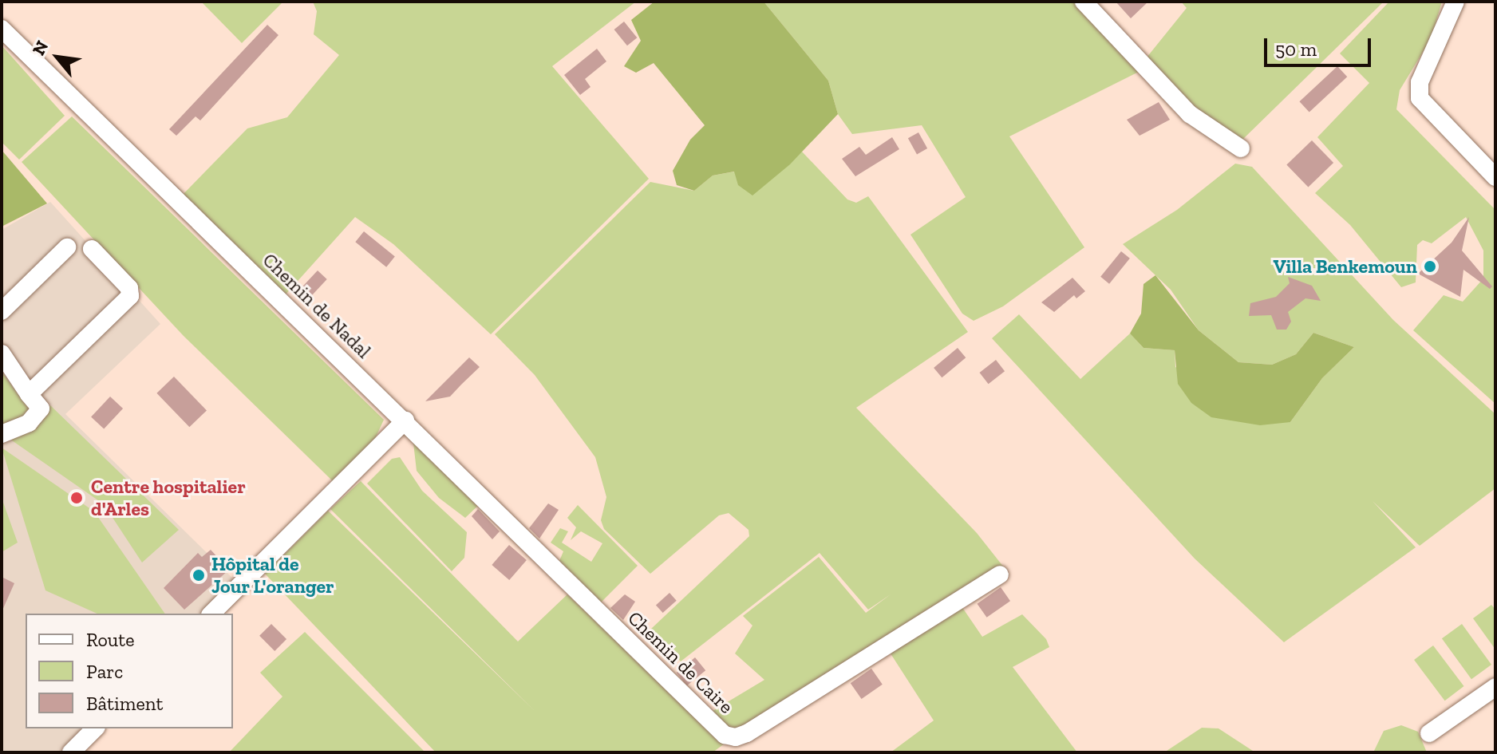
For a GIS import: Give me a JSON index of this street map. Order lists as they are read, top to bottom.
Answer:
{
  "streets": {
    "street": ["Chemin de Nadal", "Chemin de Caire"]
  },
  "crossings": [
    ["Chemin de Nadal", "Chemin de Caire"]
  ],
  "places": ["Villa Benkemoun", "Centre hospitalier d'Arles", "Hôpital de Jour L'oranger"],
  "legend": ["Route", "Parc", "Bâtiment"],
  "scale_bar": "50 m",
  "north": "top left"
}
